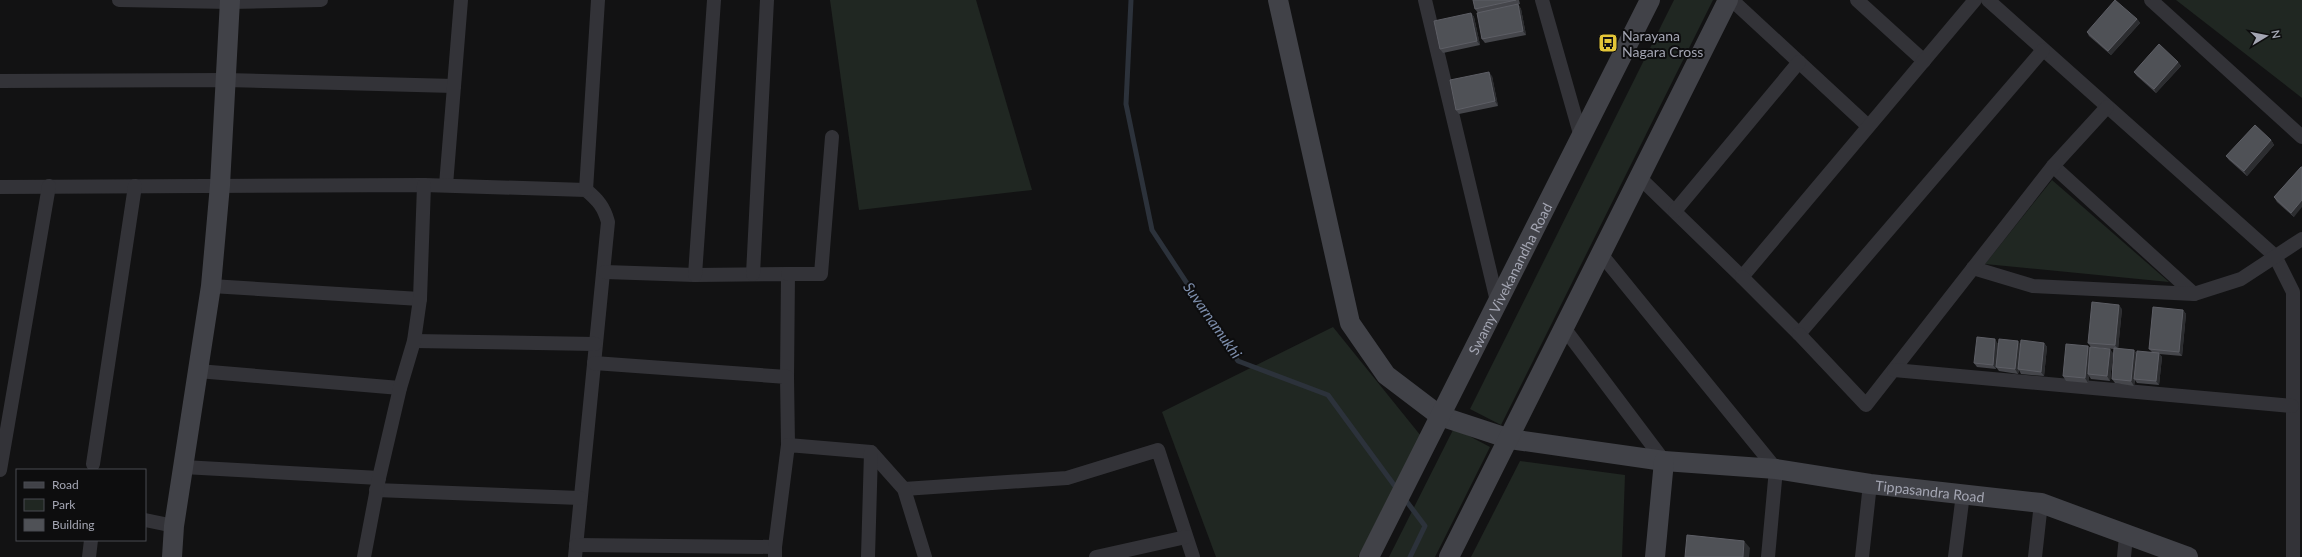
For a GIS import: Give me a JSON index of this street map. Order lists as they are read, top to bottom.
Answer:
{
  "streets": {
    "street": ["Swamy Vivekanandha Road", "Tippasandra Road"]
  },
  "crossings": [
    ["Swamy Vivekanandha Road", "Tippasandra Road"]
  ],
  "water": ["Suvarnamukhi"],
  "places": {
    "bus stop": ["Narayana Nagara Cross"]
  },
  "legend": ["Road", "Park", "Building"],
  "north": "right"
}
